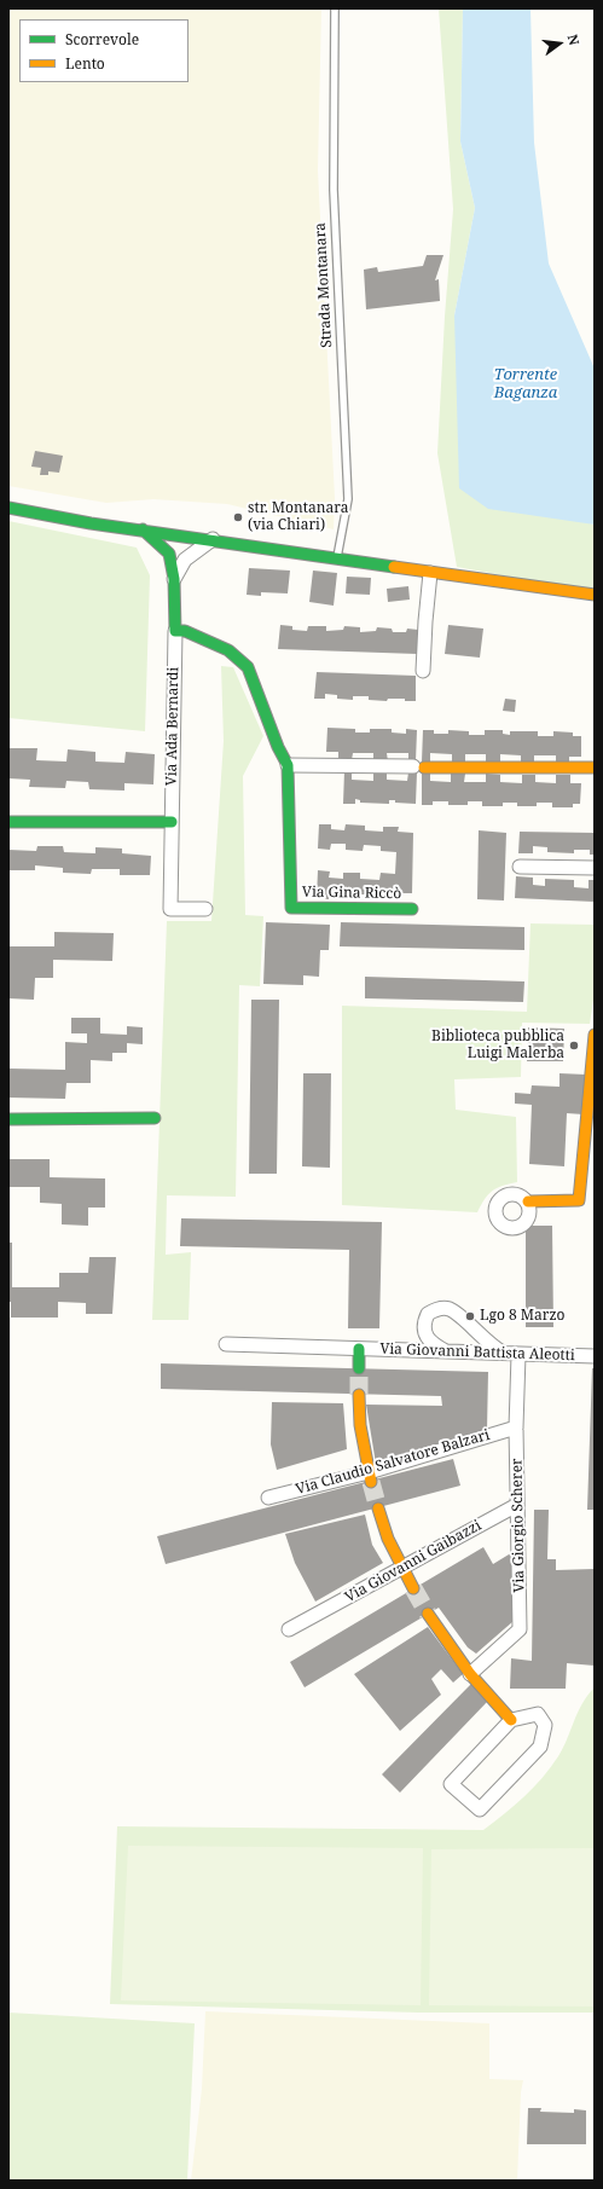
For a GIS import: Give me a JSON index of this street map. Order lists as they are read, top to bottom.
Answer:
{
  "streets": {
    "street": [
      "Via Ada Bernardi",
      "Via Gina Riccò",
      "Via Giovanni Battista Aleotti",
      "Via Claudio Salvatore Balzari",
      "Via Giorgio Scherer",
      "Via Giovanni Gaibazzi"
    ],
    "lane": ["Strada Montanara"]
  },
  "crossings": [
    ["Via Giovanni Battista Aleotti", "Via Giorgio Scherer"],
    ["Via Claudio Salvatore Balzari", "Via Giorgio Scherer"],
    ["Via Giorgio Scherer", "Via Giovanni Gaibazzi"]
  ],
  "water": ["Torrente Baganza"],
  "places": ["str. Montanara (via Chiari)", "Biblioteca pubblica Luigi Malerba", "Lgo 8 Marzo"],
  "legend": ["Scorrevole", "Lento"],
  "north": "right"
}
